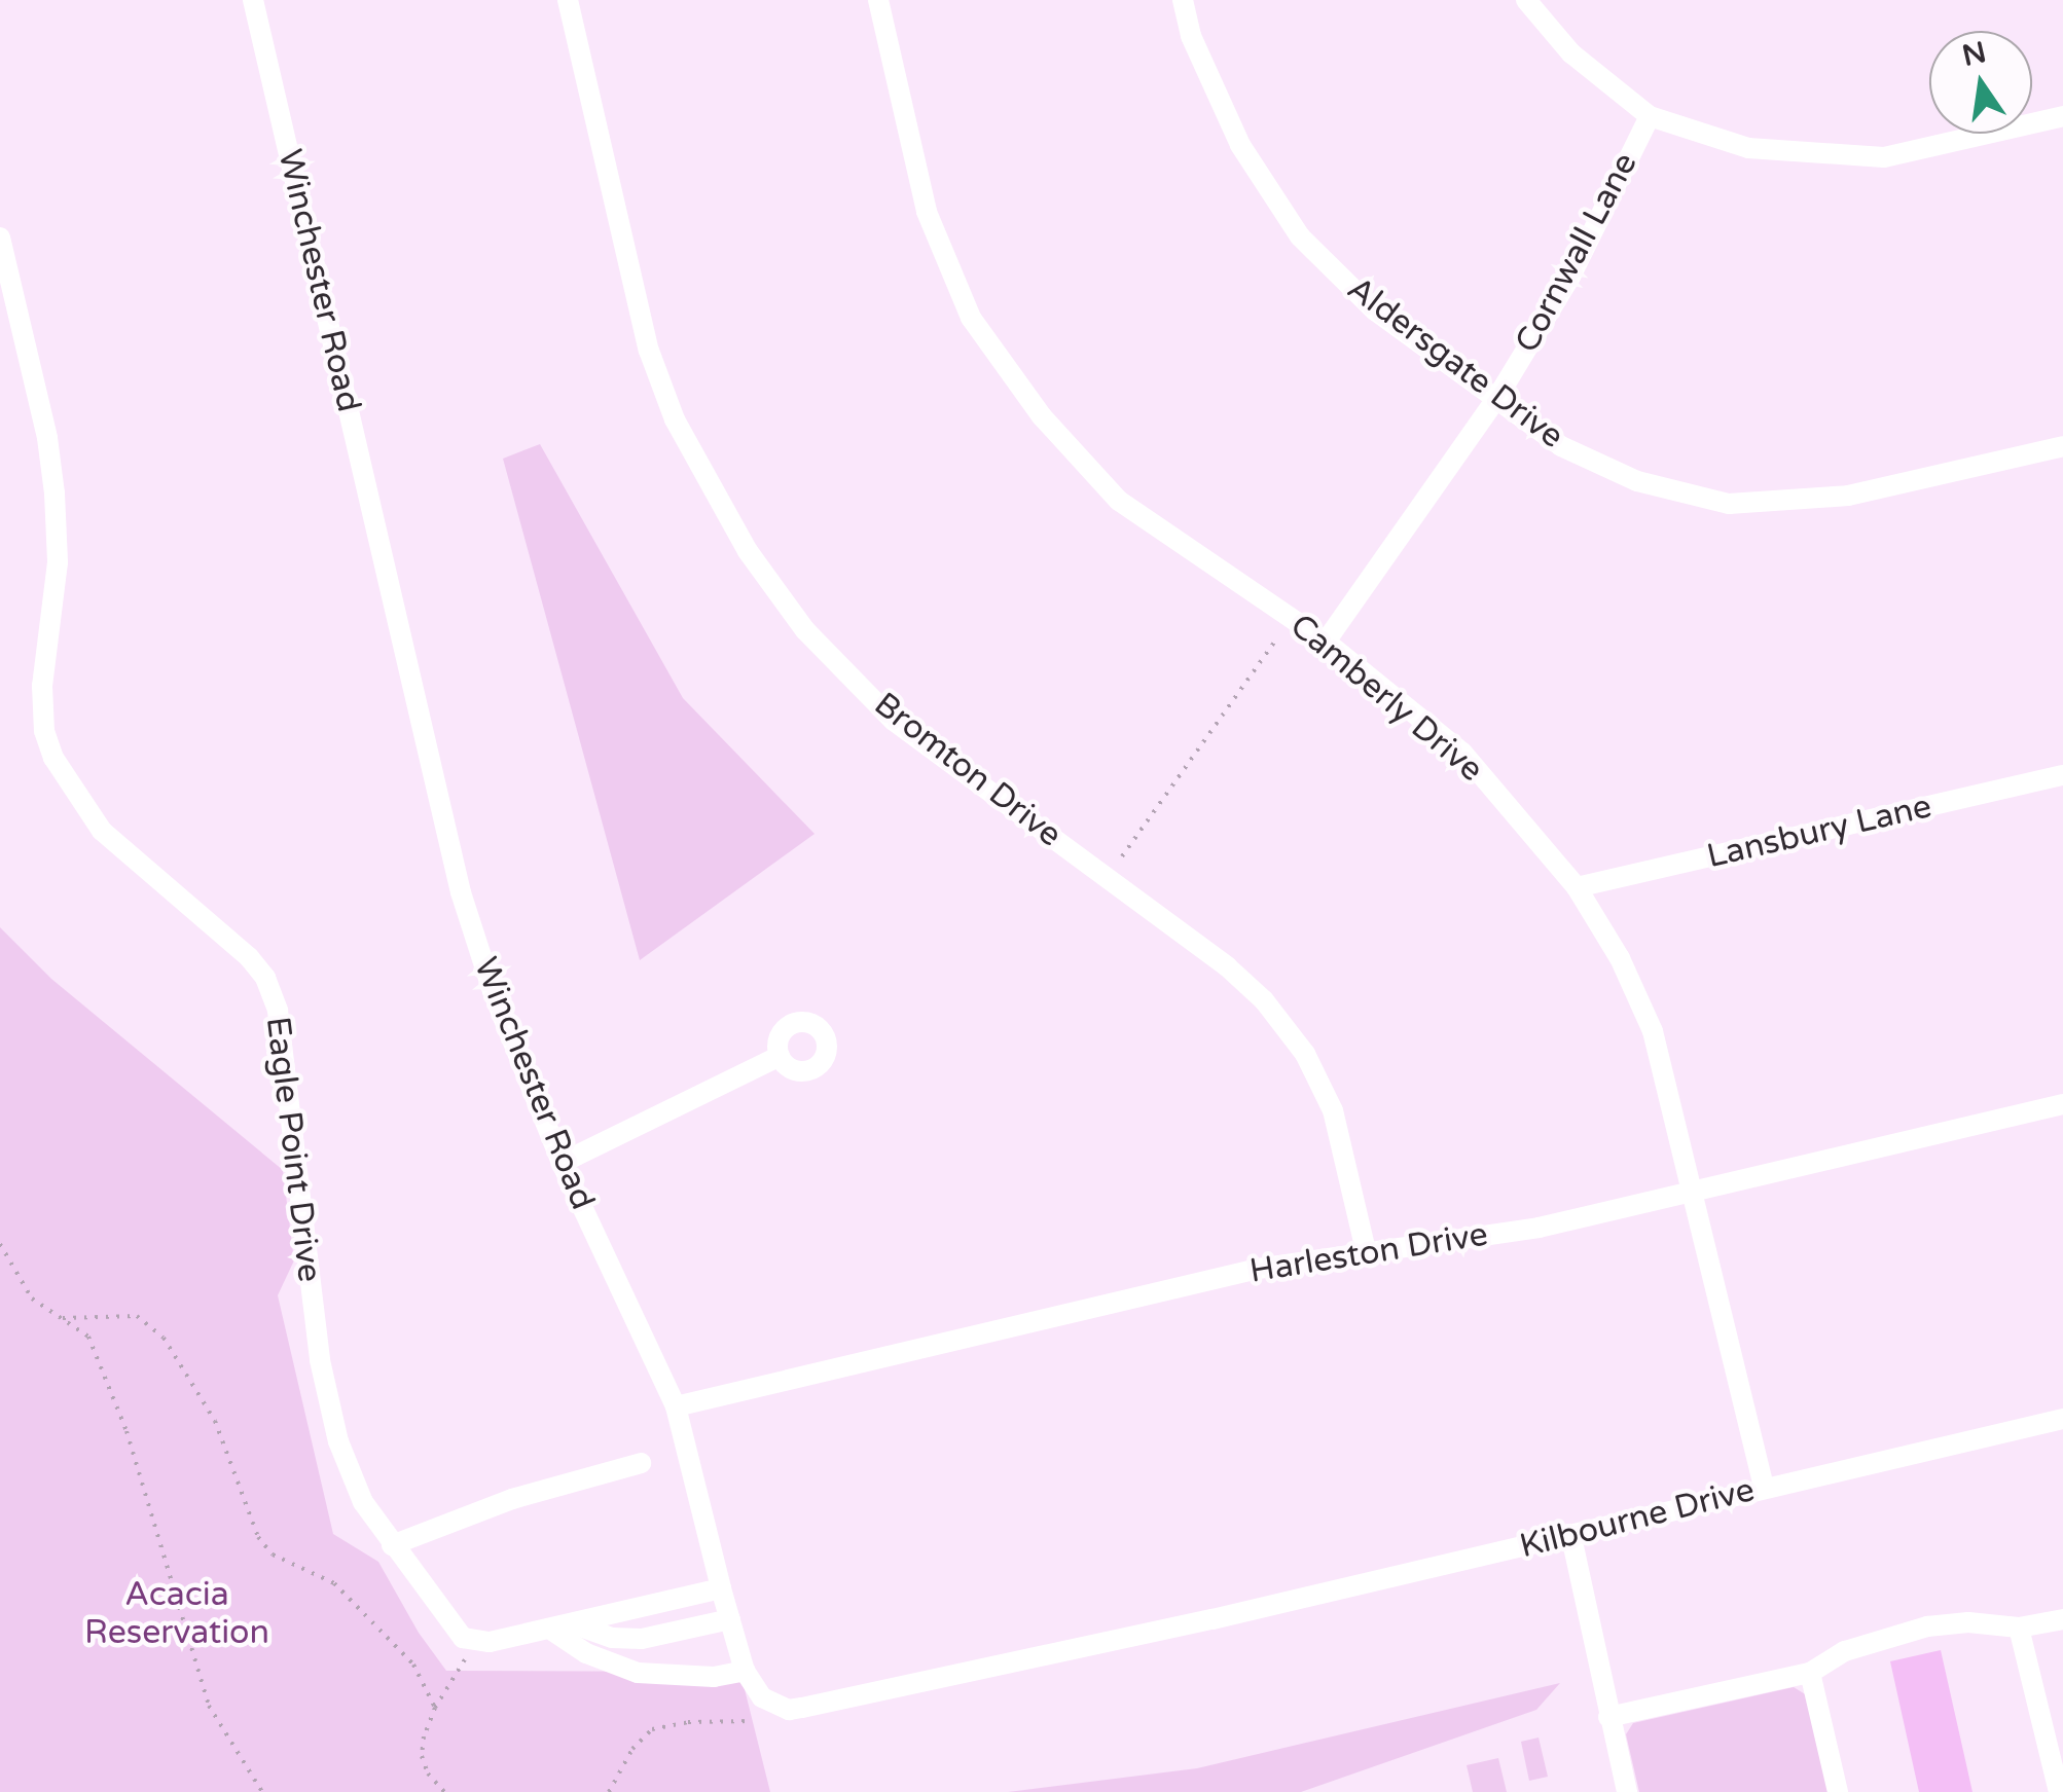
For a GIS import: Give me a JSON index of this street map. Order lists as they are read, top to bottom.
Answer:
{
  "streets": {
    "street": [
      "Cornwall Lane",
      "Winchester Road",
      "Aldersgate Drive",
      "Camberly Drive",
      "Bromton Drive",
      "Lansbury Lane",
      "Eagle Point Drive",
      "Harleston Drive",
      "Kilbourne Drive"
    ]
  },
  "crossings": [
    ["Cornwall Lane", "Aldersgate Drive"],
    ["Cornwall Lane", "Camberly Drive"],
    ["Winchester Road", "Harleston Drive"],
    ["Winchester Road", "Kilbourne Drive"],
    ["Camberly Drive", "Lansbury Lane"],
    ["Camberly Drive", "Harleston Drive"],
    ["Camberly Drive", "Kilbourne Drive"],
    ["Bromton Drive", "Harleston Drive"]
  ],
  "parks": ["Acacia Reservation"],
  "north": "top"
}
